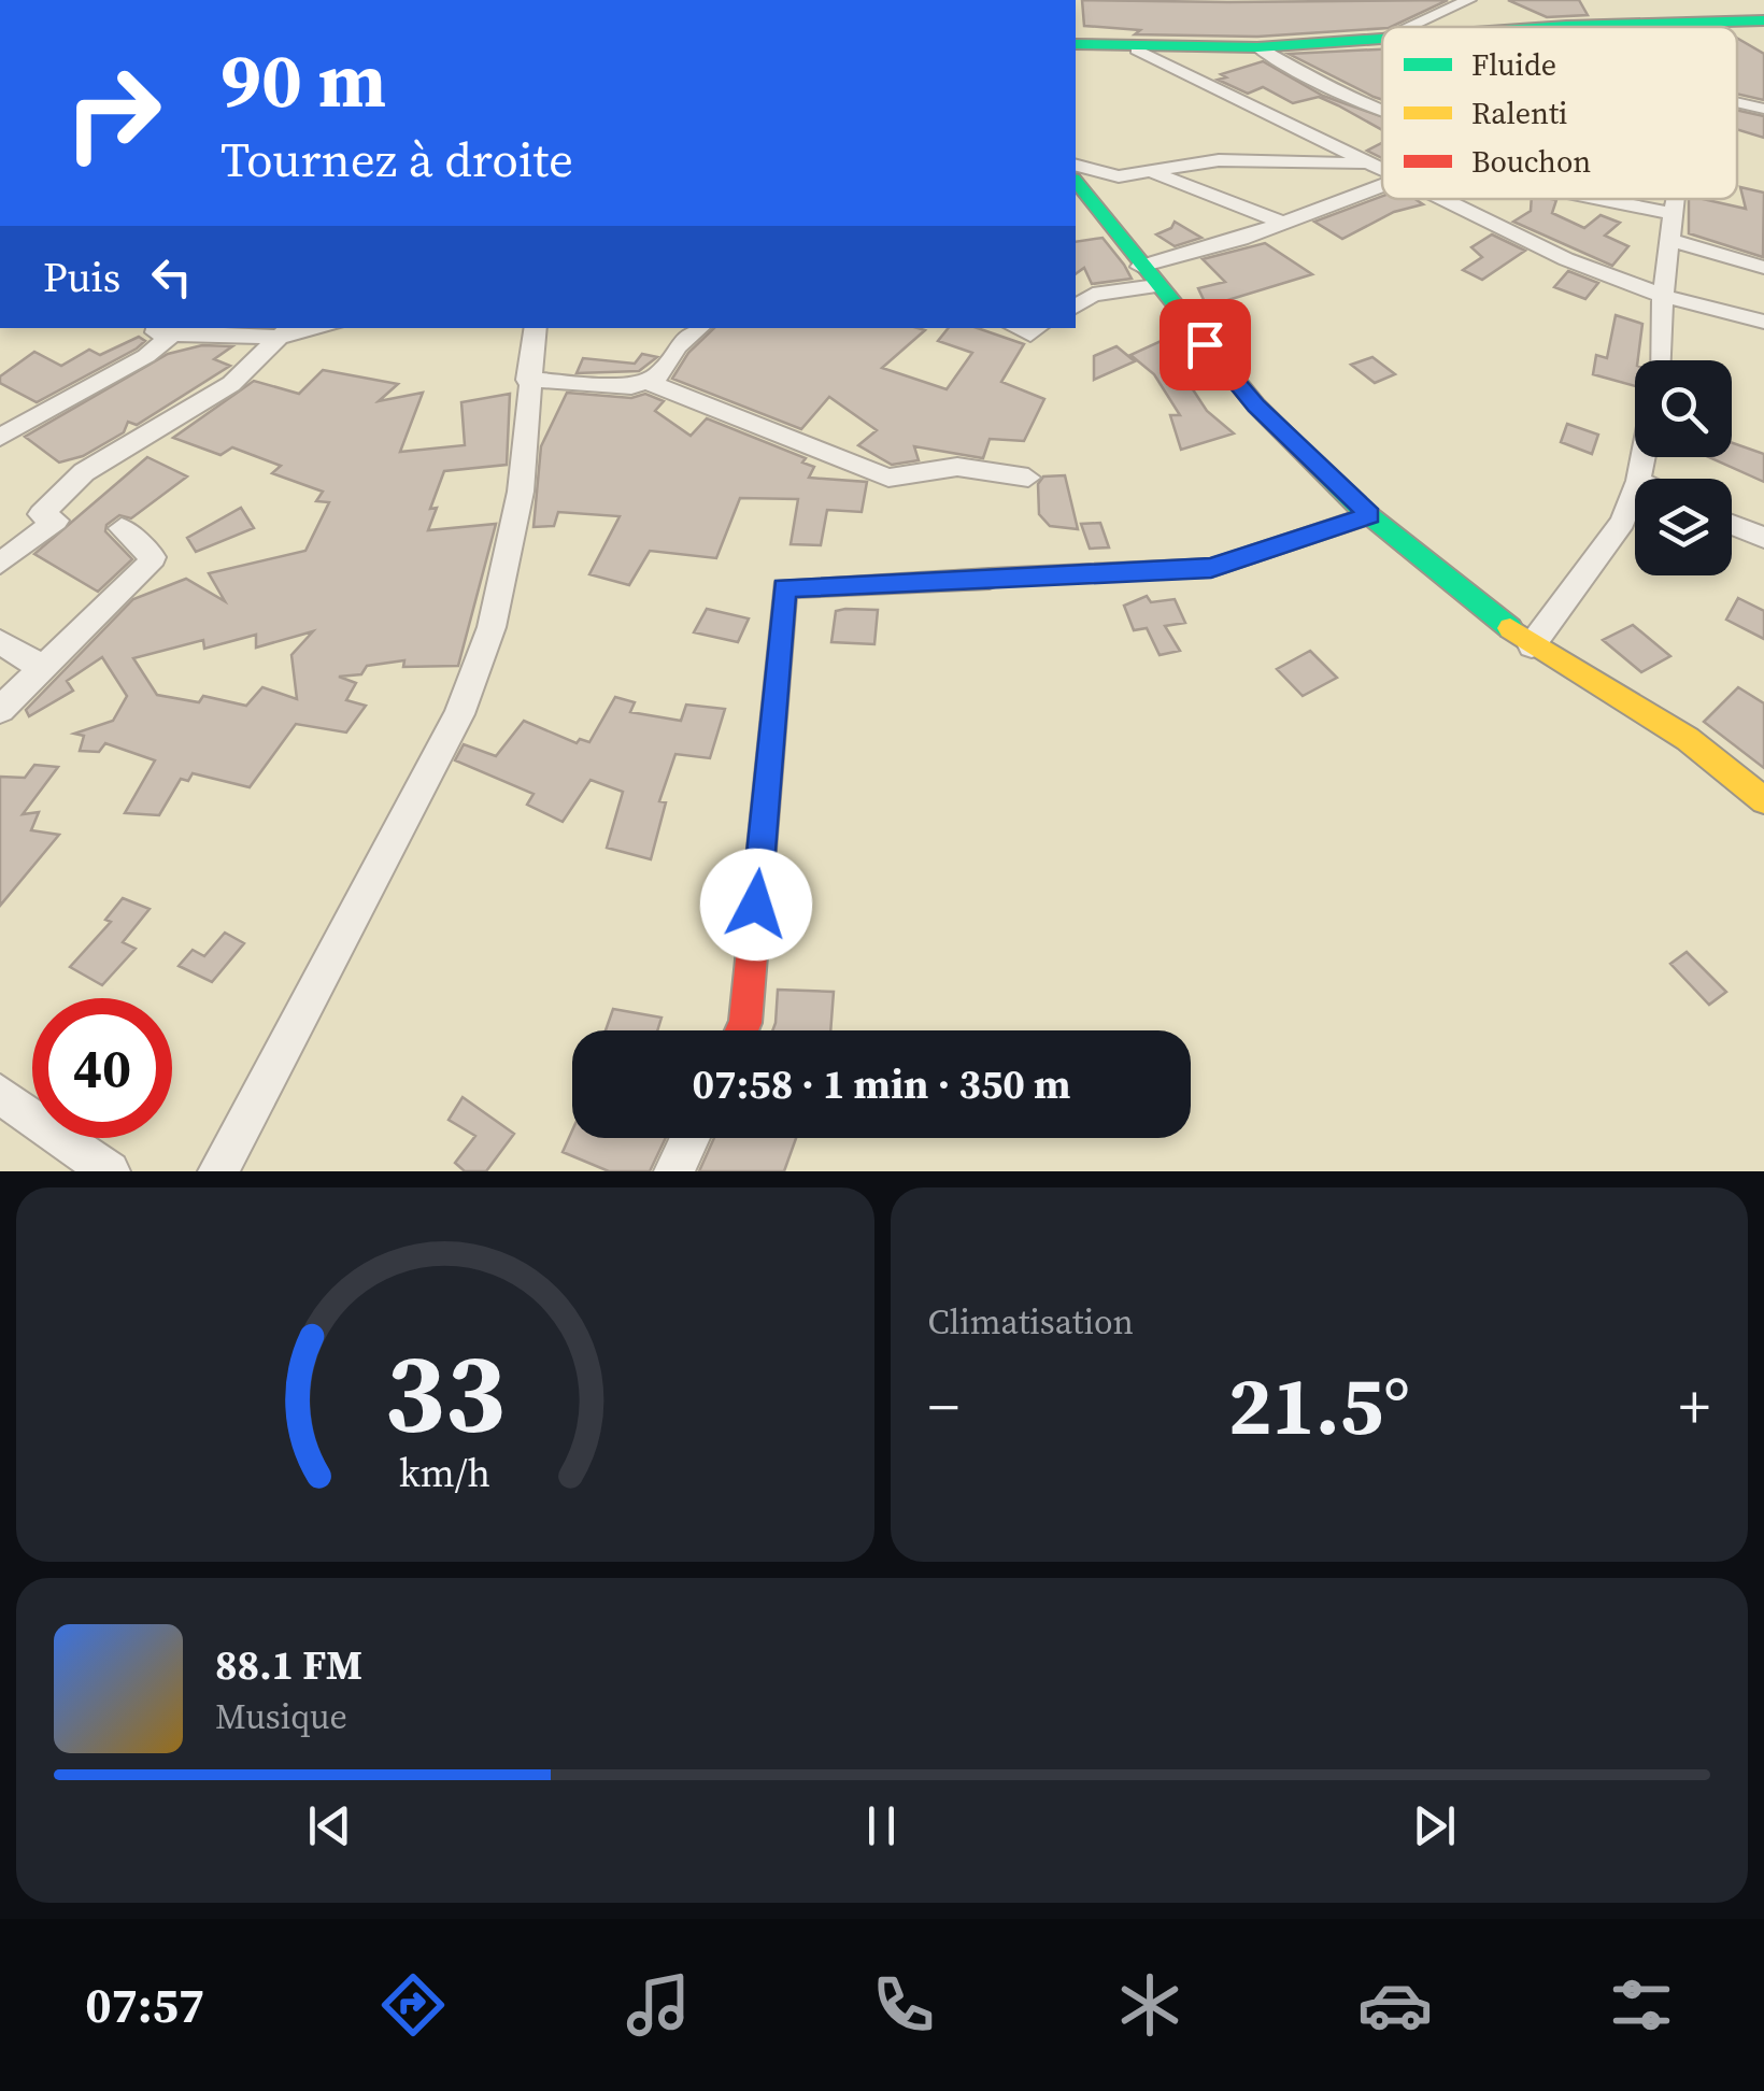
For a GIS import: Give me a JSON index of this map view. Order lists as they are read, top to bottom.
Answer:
{
  "legend": ["Fluide", "Ralenti", "Bouchon"],
  "page": {
    "turn": ["90 m", "Tournez à droite"],
    "then": "Puis",
    "limit": "40",
    "trip": "07:58 · 1 min · 350 m",
    "tile": "Climatisation",
    "heat": ["−", "21.5°", "+"],
    "song": ["88.1 FM", "Musique"],
    "tabs": "07:57",
    "gauge": ["33", "km/h"]
  }
}
